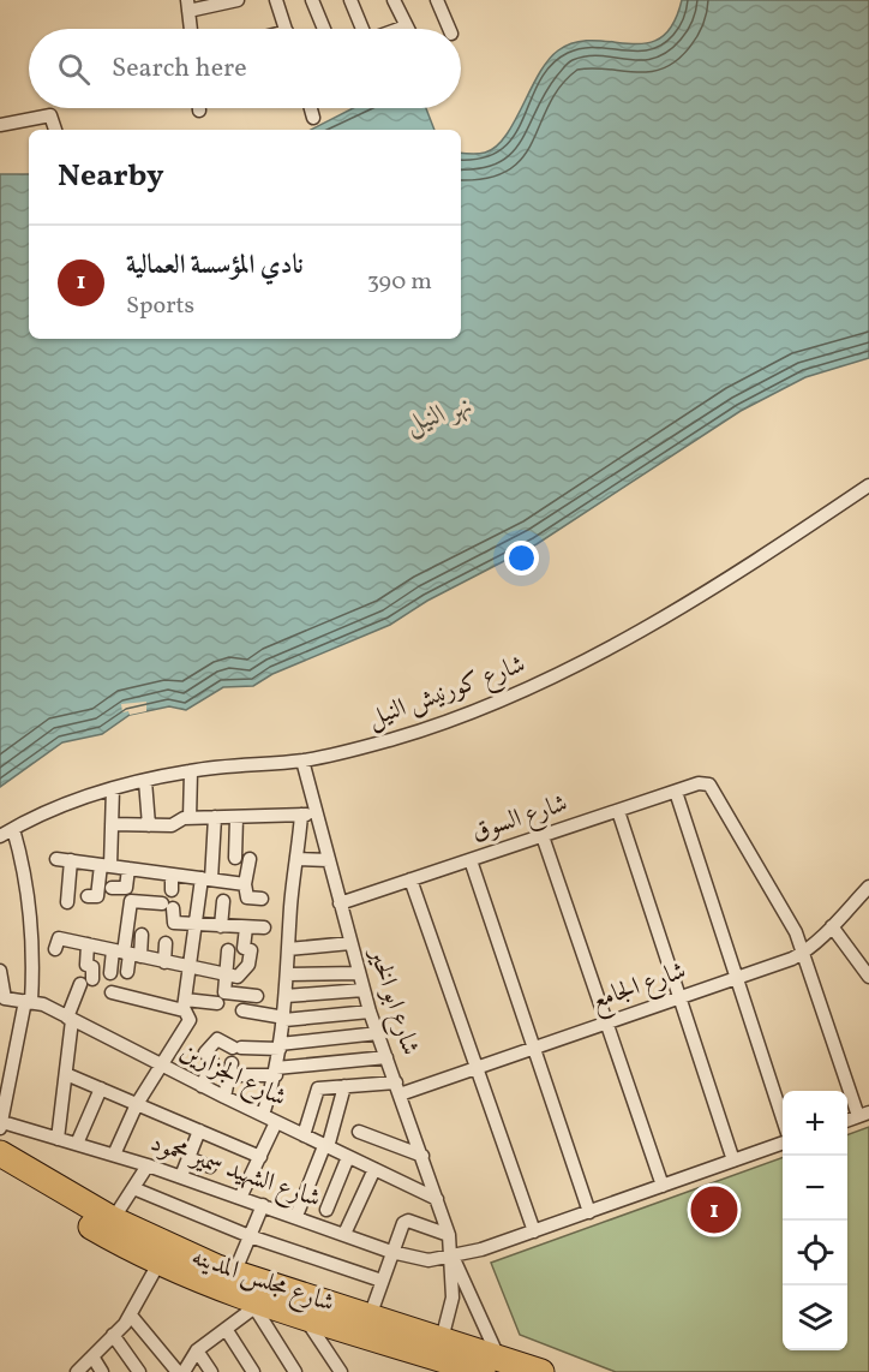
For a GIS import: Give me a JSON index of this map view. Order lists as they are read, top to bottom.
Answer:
{
  "streets": {
    "highway": ["شارع مجلس المدينه"],
    "street": [
      "شارع كورنيش النيل",
      "شارع السوق",
      "شارع الجامع",
      "شارع ابو الخير",
      "شارع الجزارين",
      "شارع الشهيد سمير محمود"
    ]
  },
  "crossings": [
    ["شارع كورنيش النيل", "شارع ابو الخير"],
    ["شارع السوق", "شارع الجامع"],
    ["شارع السوق", "شارع ابو الخير"],
    ["شارع الجامع", "شارع ابو الخير"],
    ["شارع الجامع", "شارع الجزارين"],
    ["شارع ابو الخير", "شارع الجزارين"],
    ["شارع ابو الخير", "شارع الشهيد سمير محمود"],
    ["شارع ابو الخير", "شارع مجلس المدينه"]
  ],
  "water": ["نهر النيل"],
  "page": {
    "search": "Search here",
    "heading": "Nearby",
    "list": [
      {
        "mark": "1",
        "name": "نادي المؤسسة العمالية",
        "note": "Sports",
        "value": "390 m"
      }
    ],
    "map_buttons": ["+", "−"],
    "pins": "1"
  }
}
